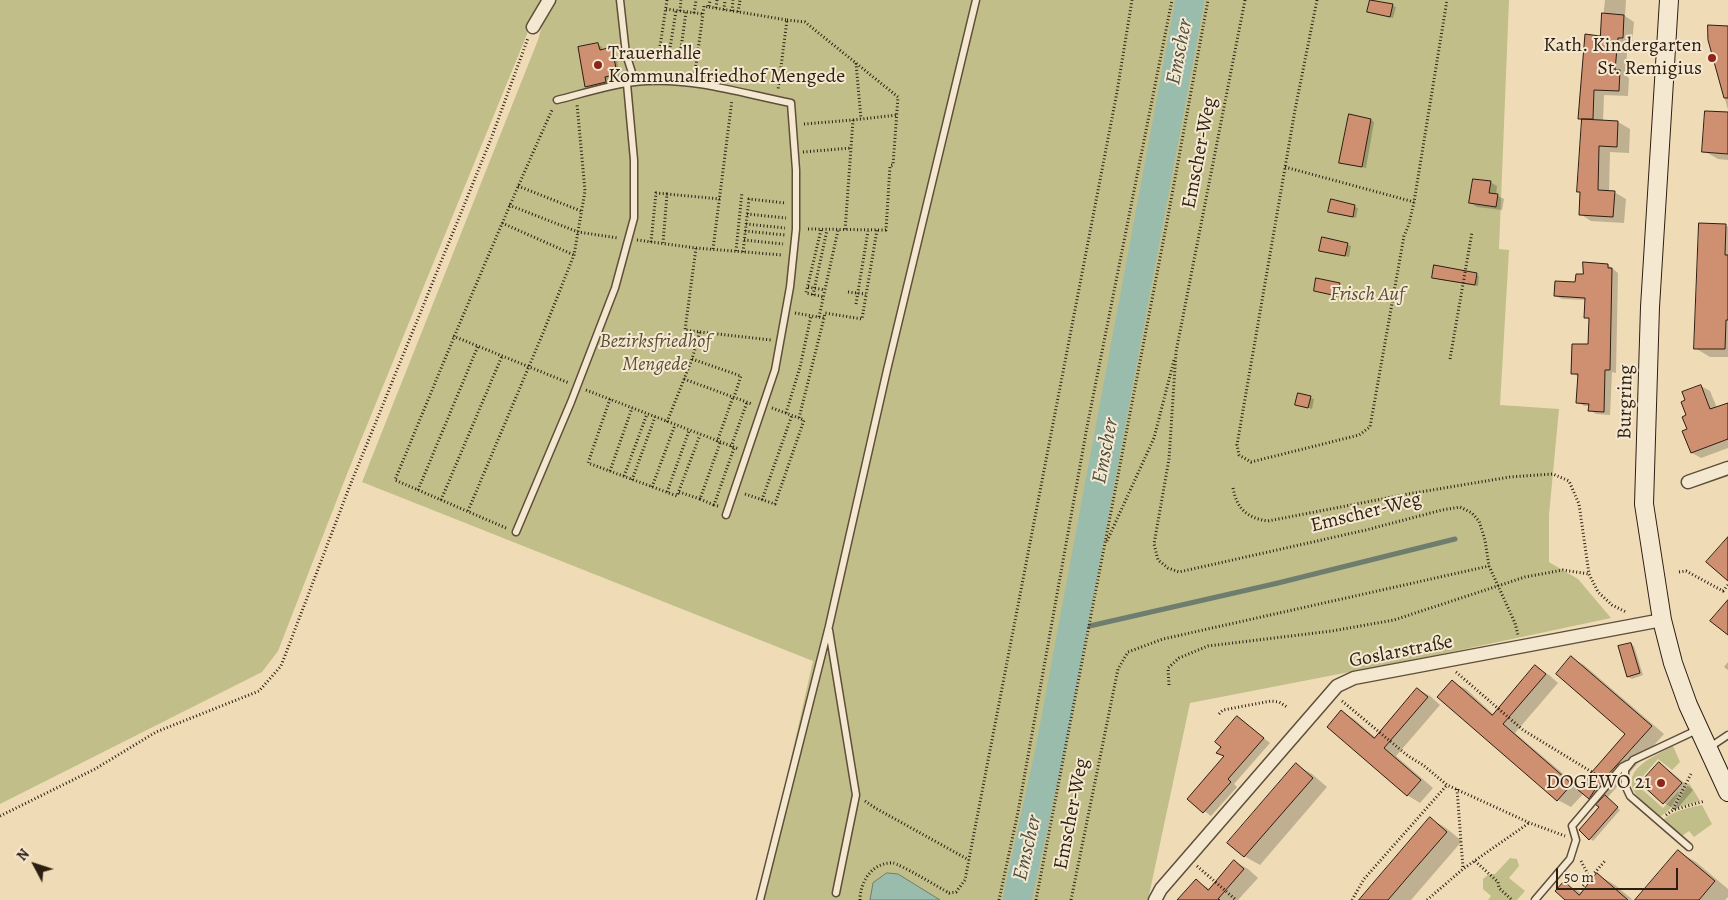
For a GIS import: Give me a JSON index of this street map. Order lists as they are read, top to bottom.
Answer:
{
  "streets": {
    "main road": ["Burgring"],
    "street": ["Goslarstraße"],
    "path": ["Emscher-Weg"]
  },
  "crossings": [
    ["Burgring", "Goslarstraße"]
  ],
  "water": ["Emscher"],
  "parks": ["Frisch Auf", "Bezirksfriedhof Mengede"],
  "places": ["Kath. Kindergarten St. Remigius", "Trauerhalle Kommunalfriedhof Mengede", "DOGEWO 21"],
  "scale_bar": "50 m",
  "north": "top left"
}
